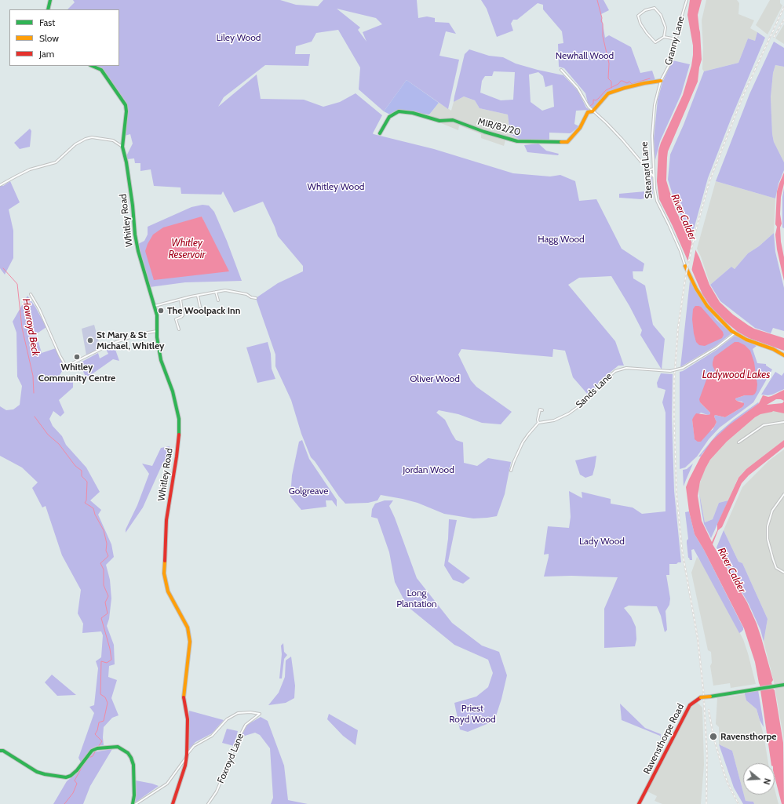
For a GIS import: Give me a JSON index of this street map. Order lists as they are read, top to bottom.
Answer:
{
  "streets": {
    "street": [
      "Granny Lane",
      "MIR/82/20",
      "Steanard Lane",
      "Whitley Road",
      "Sands Lane",
      "Ravensthorpe Road",
      "Foxroyd Lane"
    ]
  },
  "crossings": [
    ["Granny Lane", "Steanard Lane"],
    ["Steanard Lane", "Sands Lane"],
    ["Whitley Road", "Foxroyd Lane"]
  ],
  "water": [
    "River Calder",
    "Whitley Reservoir",
    "Howroyd Beck",
    "Ladywood Lakes"
  ],
  "parks": [
    "Liley Wood",
    "Newhall Wood",
    "Whitley Wood",
    "Hagg Wood",
    "Oliver Wood",
    "Jordan Wood",
    "Golgreave",
    "Lady Wood",
    "Long Plantation",
    "Priest Royd Wood"
  ],
  "places": [
    "The Woolpack Inn",
    "St Mary & St Michael, Whitley",
    "Whitley Community Centre",
    "Ravensthorpe"
  ],
  "legend": ["Fast", "Slow", "Jam"],
  "north": "right"
}
